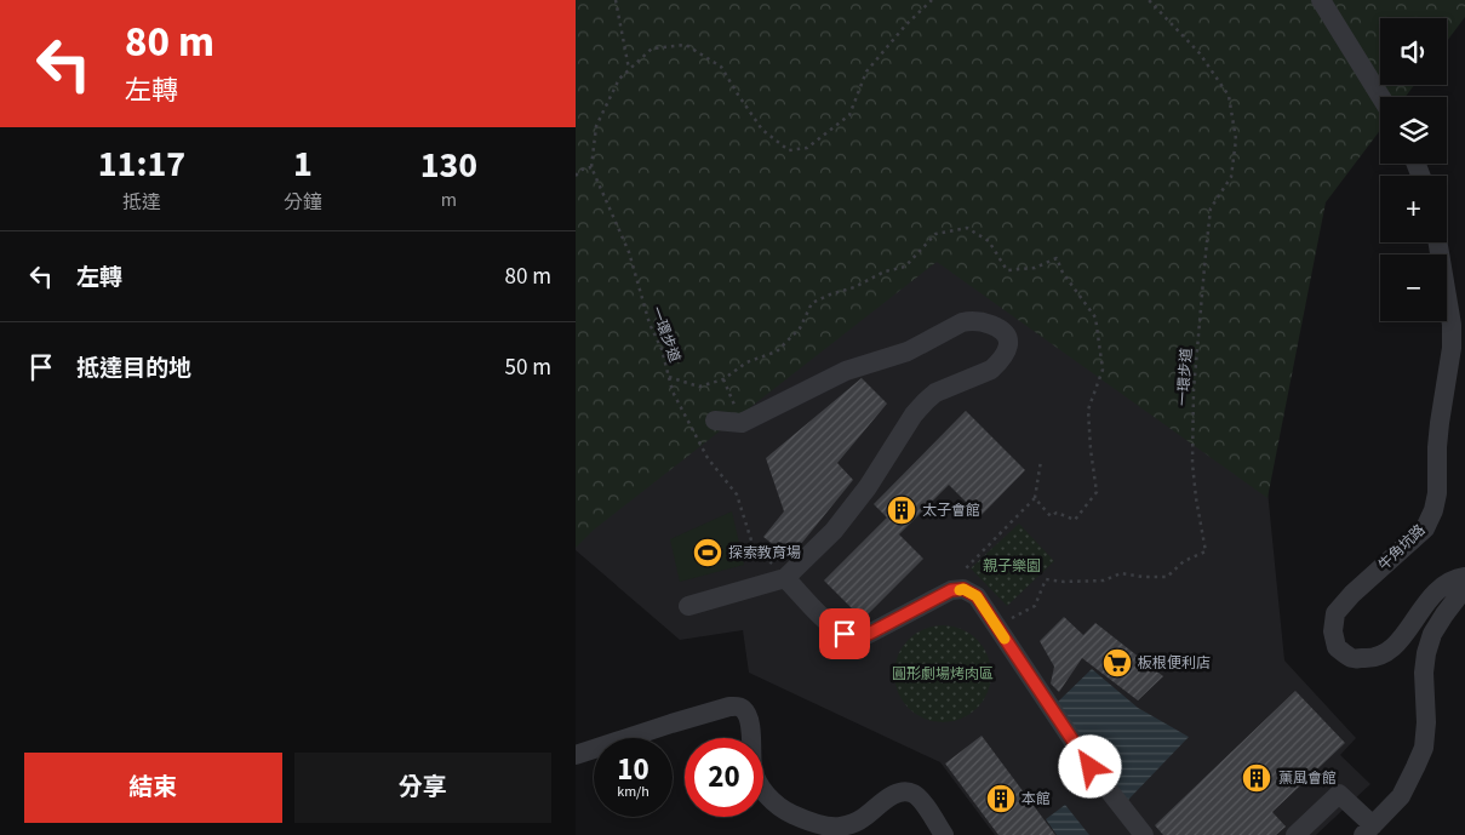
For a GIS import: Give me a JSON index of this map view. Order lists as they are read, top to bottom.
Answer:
{
  "streets": {
    "street": ["牛角坑路"],
    "path": ["一環步道"]
  },
  "parks": ["親子樂園", "圓形劇場烤肉區"],
  "places": {
    "building": ["太子會館", "薰風會館", "本館"],
    "sports": ["探索教育場"],
    "supermarket": ["板根便利店"]
  },
  "page": {
    "turn": ["80 m", "左轉"],
    "map_buttons": ["+", "−"],
    "eta": [
      "11:17",
      "抵達",
      "1",
      "分鐘",
      "130",
      "m"
    ],
    "list": [
      {
        "name": "左轉",
        "value": "80 m"
      },
      {
        "name": "抵達目的地",
        "value": "50 m"
      }
    ],
    "speed": "10 km/h",
    "limit": "20",
    "buttons": ["結束", "分享"]
  }
}
